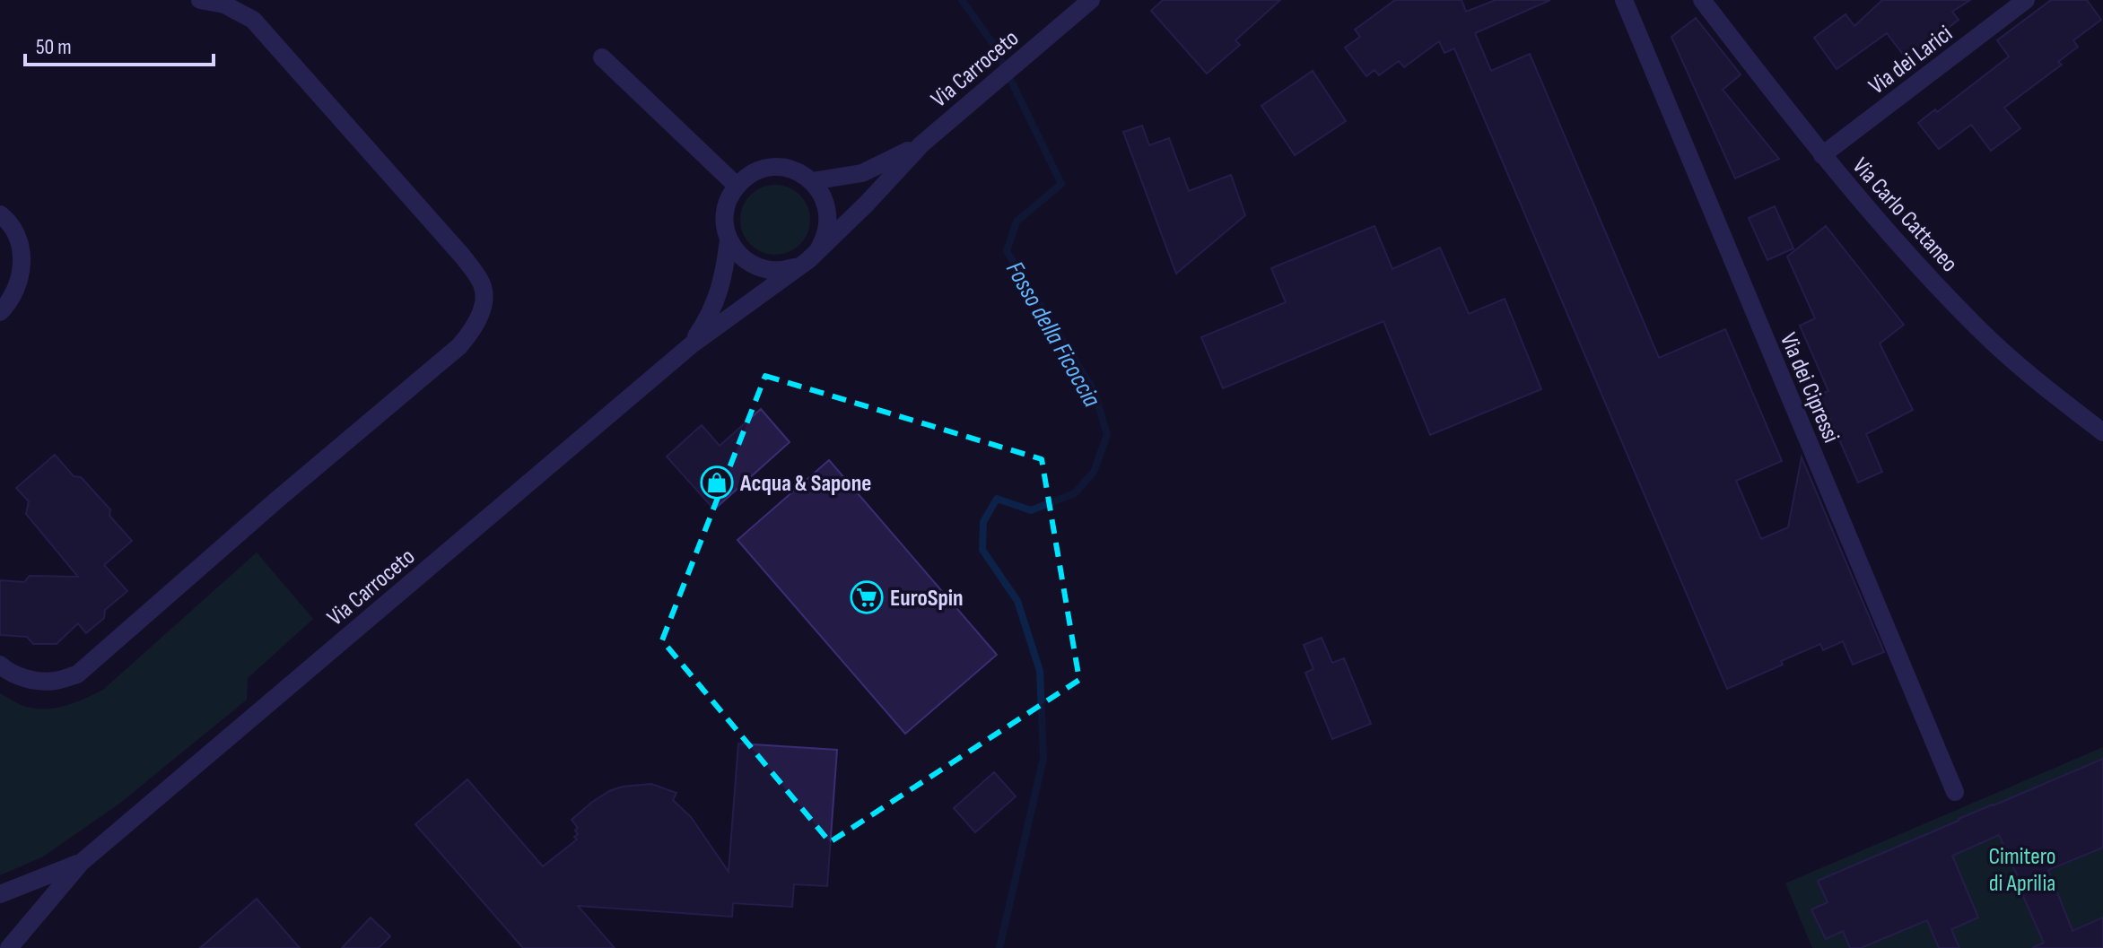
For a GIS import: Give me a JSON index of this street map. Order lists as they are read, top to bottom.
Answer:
{
  "streets": {
    "street": [
      "Via dei Larici",
      "Via Carroceto",
      "Via Carlo Cattaneo",
      "Via dei Cipressi"
    ]
  },
  "crossings": [
    ["Via dei Larici", "Via Carlo Cattaneo"]
  ],
  "water": ["Fosso della Ficoccia"],
  "parks": ["Cimitero di Aprilia"],
  "places": {
    "shop": ["Acqua & Sapone"],
    "supermarket": ["EuroSpin"]
  },
  "scale_bar": "50 m"
}
